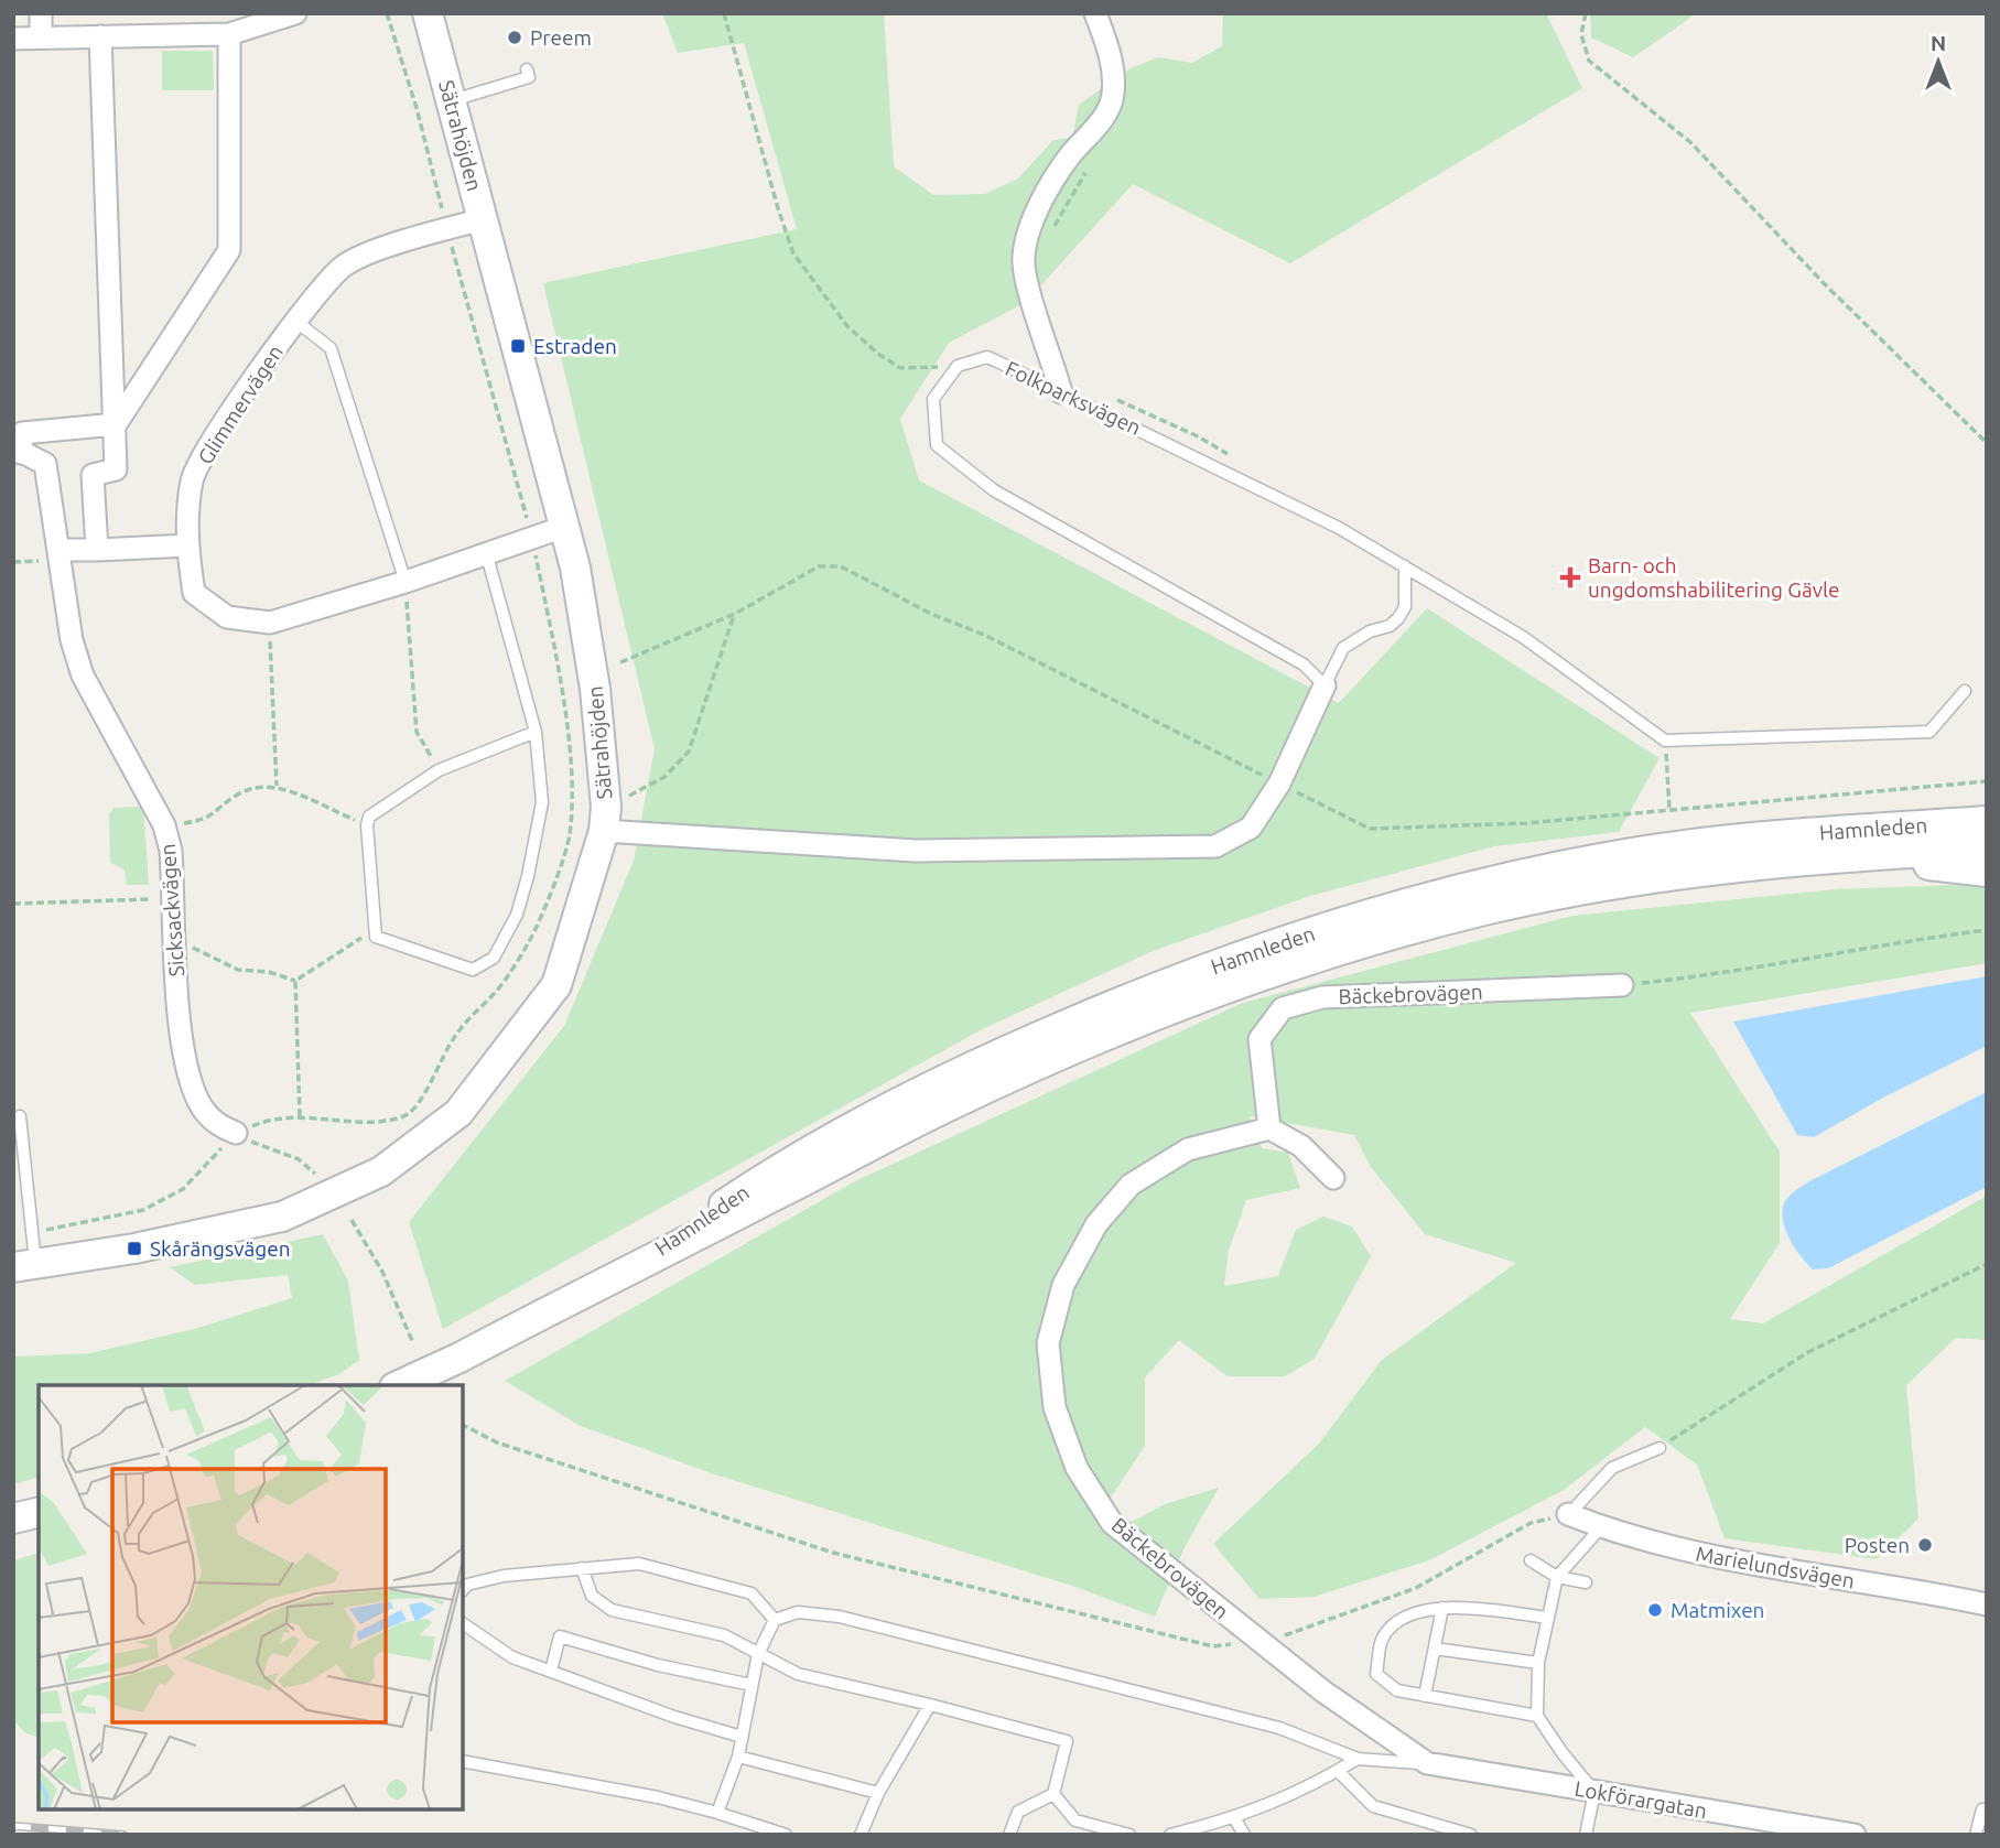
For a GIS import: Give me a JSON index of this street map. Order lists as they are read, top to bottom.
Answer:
{
  "streets": {
    "main road": ["Sätrahöjden", "Hamnleden"],
    "street": [
      "Glimmervägen",
      "Sicksackvägen",
      "Bäckebrovägen",
      "Marielundsvägen",
      "Lokförargatan"
    ],
    "lane": ["Folkparksvägen"]
  },
  "crossings": [
    ["Sätrahöjden", "Glimmervägen"],
    ["Bäckebrovägen", "Lokförargatan"]
  ],
  "places": {
    "other": ["Preem", "Posten", "Matmixen"],
    "transit": ["Estraden", "Skårängsvägen"],
    "health": ["Barn- och ungdomshabilitering Gävle"]
  },
  "north": "top"
}
